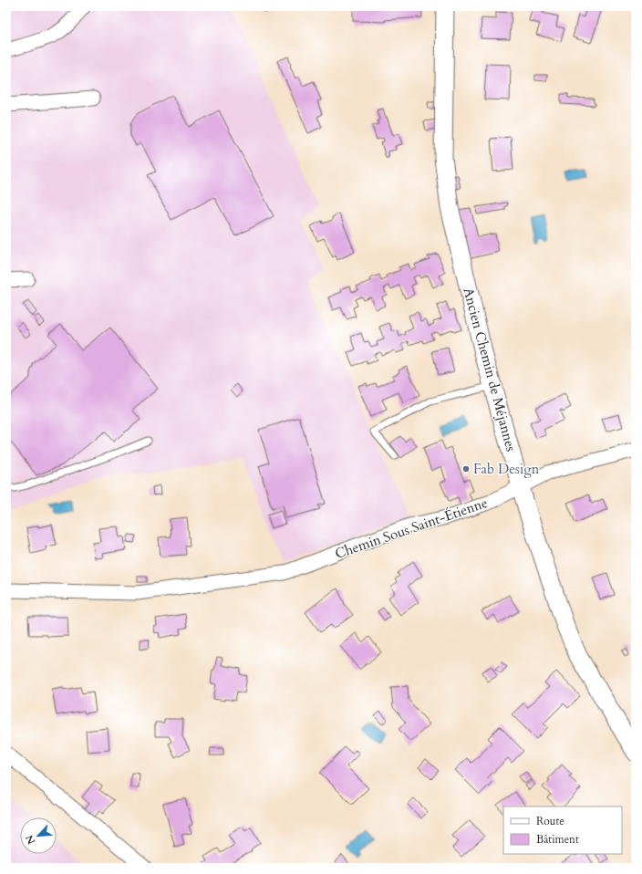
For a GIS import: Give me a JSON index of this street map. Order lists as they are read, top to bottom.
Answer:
{
  "streets": {
    "street": ["Ancien Chemin de Méjannes", "Chemin Sous Saint-Étienne"]
  },
  "crossings": [
    ["Ancien Chemin de Méjannes", "Chemin Sous Saint-Étienne"]
  ],
  "places": ["Fab Design"],
  "legend": ["Route", "Bâtiment"],
  "north": "bottom left"
}
